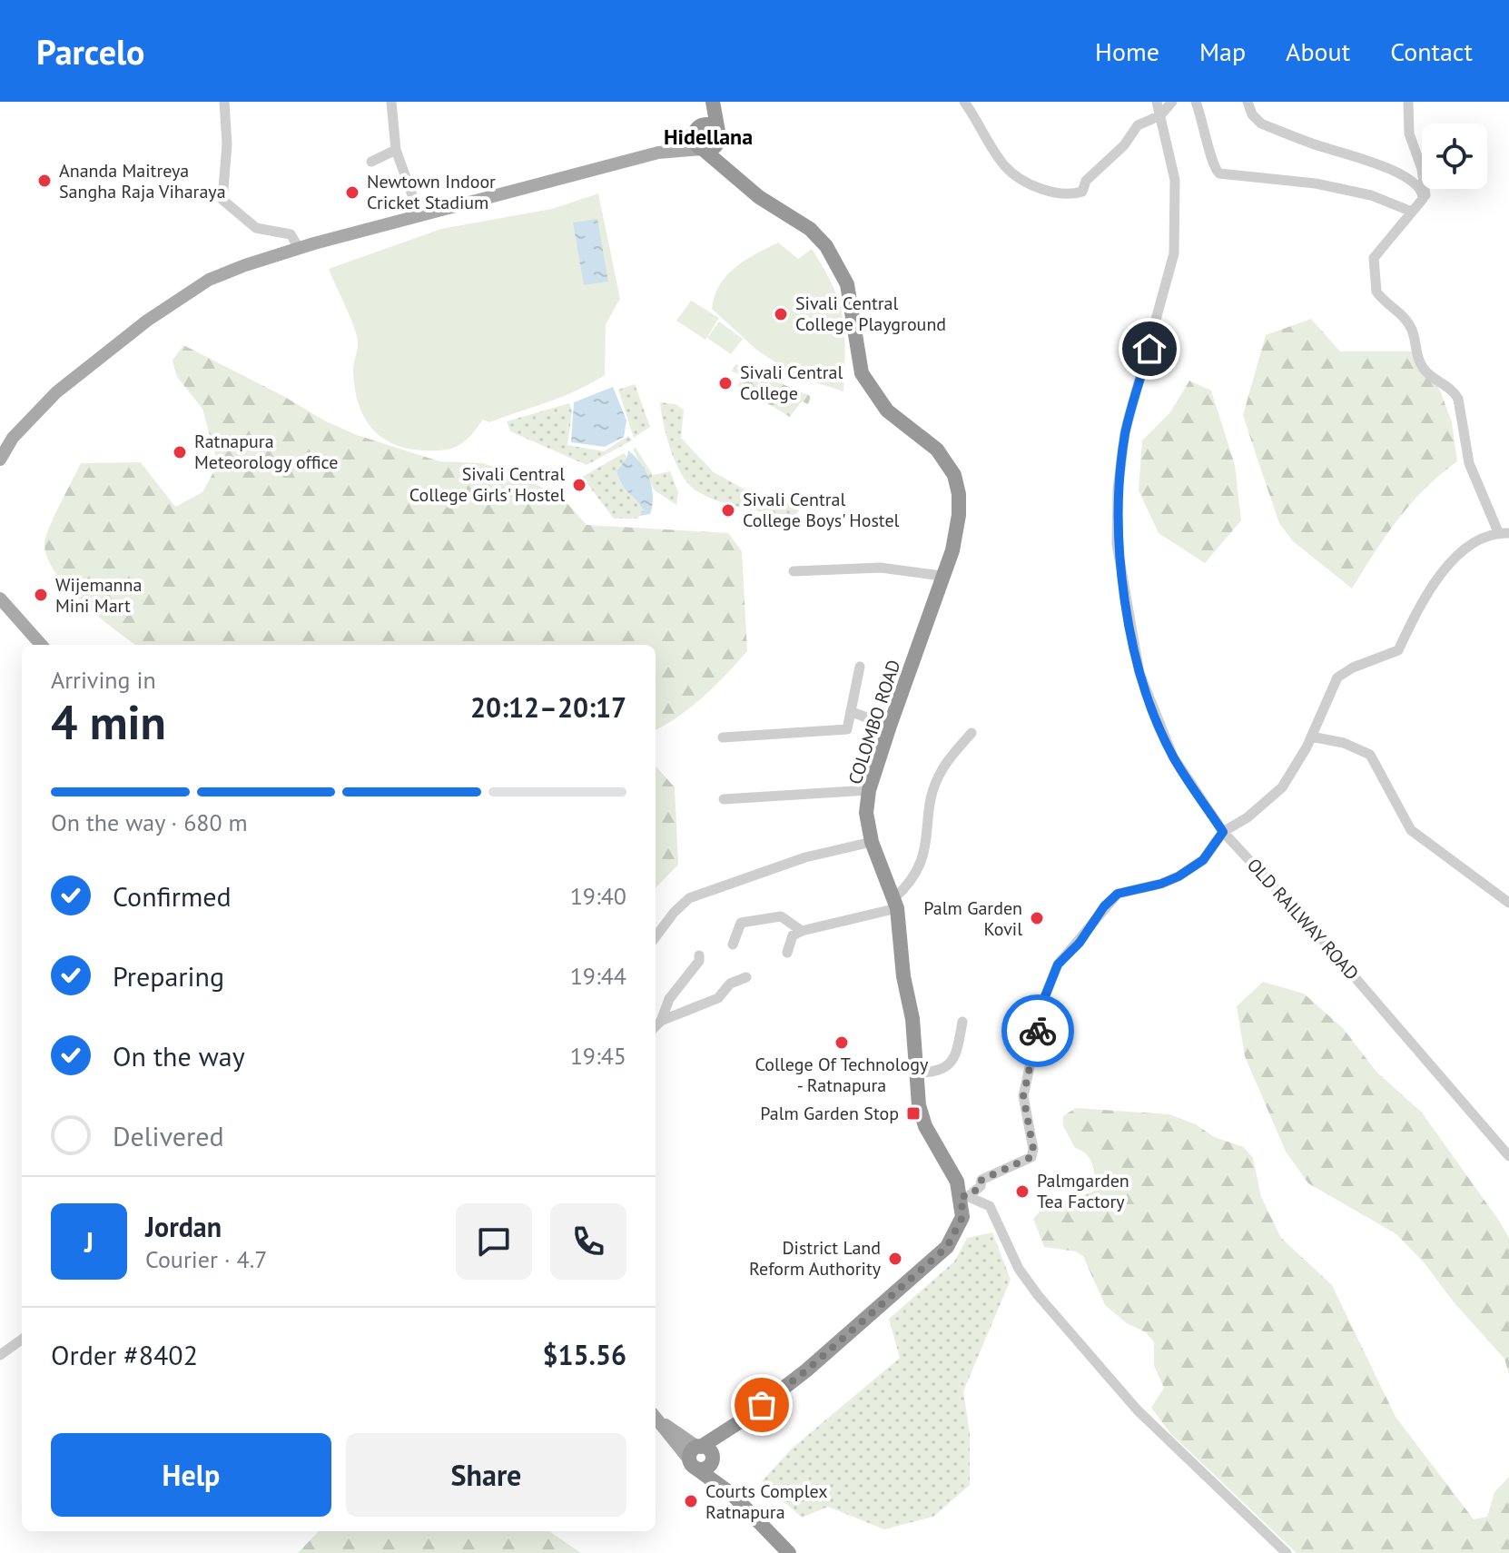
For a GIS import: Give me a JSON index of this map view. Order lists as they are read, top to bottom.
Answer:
{
  "streets": {
    "highway": ["COLOMBO ROAD"],
    "street": ["OLD RAILWAY ROAD"]
  },
  "districts": ["Hidellana"],
  "places": {
    "other": [
      "Ananda Maitreya Sangha Raja Viharaya",
      "Newtown Indoor Cricket Stadium",
      "Sivali Central College Playground",
      "Sivali Central College",
      "Ratnapura Meteorology office",
      "Sivali Central College Girls' Hostel",
      "Sivali Central College Boys' Hostel",
      "Wijemanna Mini Mart",
      "Palm Garden Kovil",
      "College Of Technology - Ratnapura",
      "Palmgarden Tea Factory",
      "District Land Reform Authority",
      "Courts Complex Ratnapura"
    ],
    "transit": ["Palm Garden Stop"]
  },
  "page": {
    "header": "Parcelo",
    "nav": [
      "Home",
      "Map",
      "About",
      "Contact"
    ],
    "heading": ["4 min", "Arriving in", "20:12–20:17"],
    "panel": [
      "Jordan",
      "Courier · 4.7",
      "Order #8402",
      "$15.56"
    ],
    "bar": "On the way · 680 m",
    "list": [
      ["Confirmed", "19:40"],
      ["Preparing", "19:44"],
      ["On the way", "19:45"],
      "Delivered"
    ],
    "round": "J",
    "buttons": ["Help", "Share"]
  }
}
